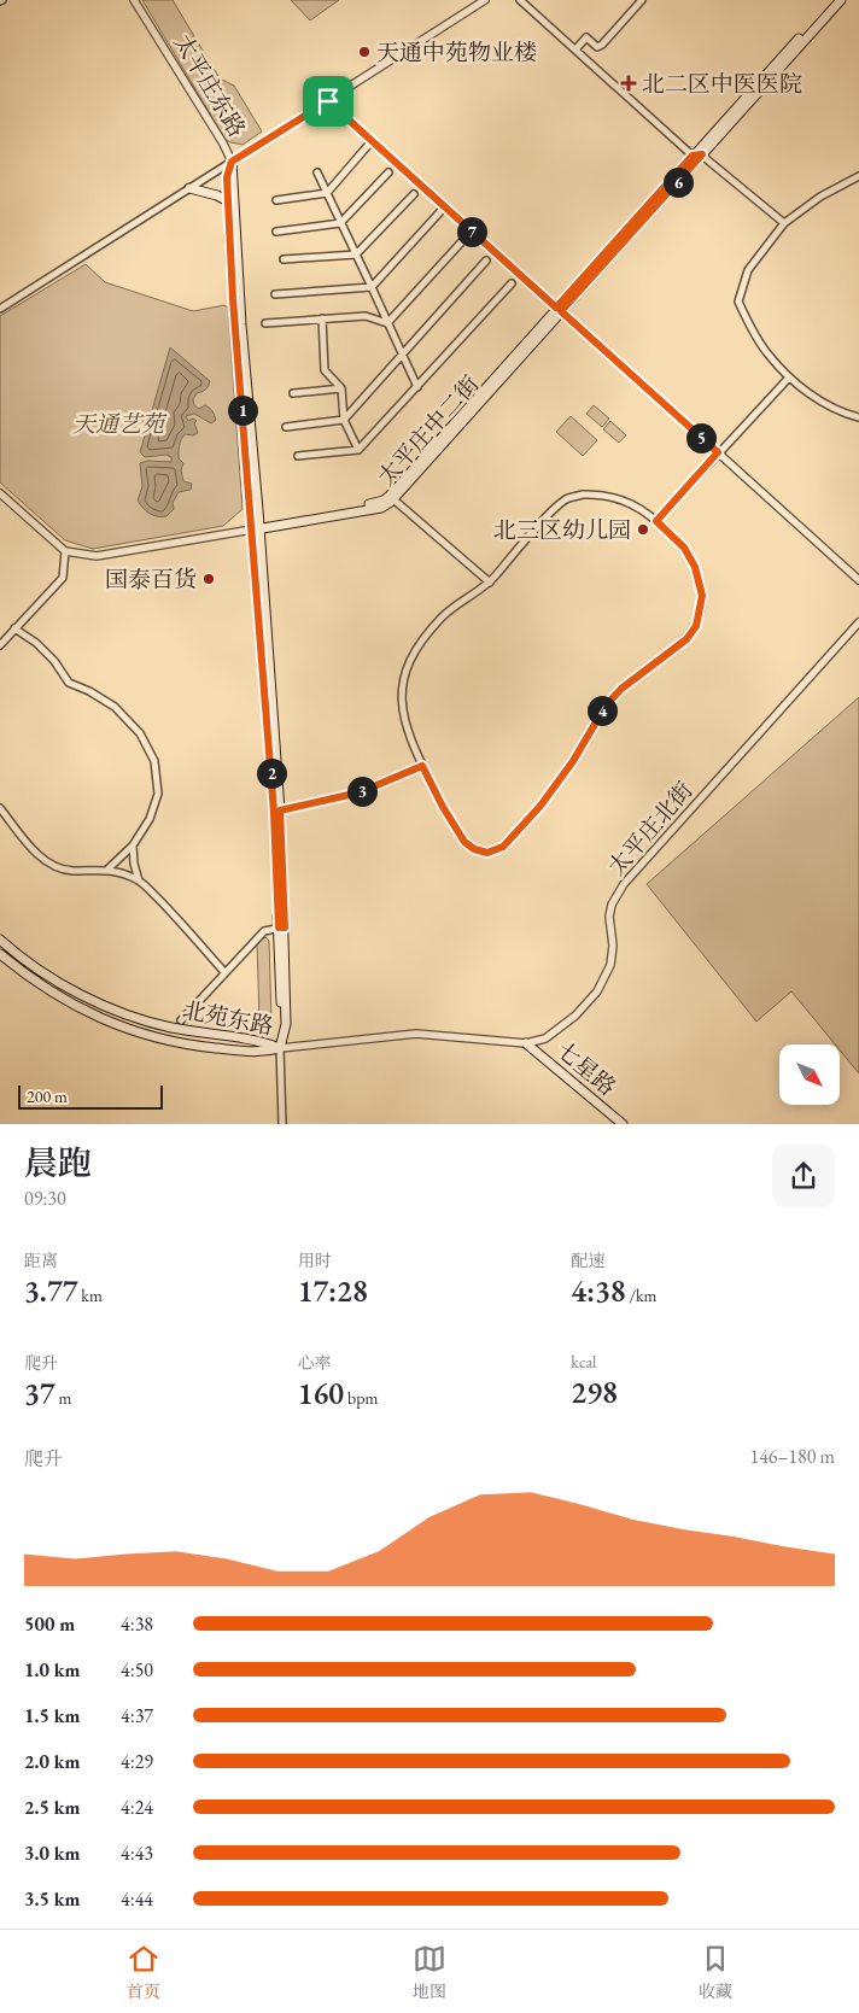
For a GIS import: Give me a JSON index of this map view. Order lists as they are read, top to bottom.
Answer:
{
  "streets": {
    "main road": [
      "太平庄东路",
      "太平庄中二街",
      "北苑东路",
      "七星路"
    ],
    "street": ["太平庄北街"]
  },
  "crossings": [
    ["太平庄东路", "太平庄中二街"],
    ["太平庄东路", "太平庄北街"],
    ["太平庄东路", "北苑东路"],
    ["太平庄北街", "北苑东路"],
    ["太平庄北街", "七星路"]
  ],
  "parks": ["天通艺苑"],
  "places": {
    "other": ["天通中苑物业楼", "北三区幼儿园", "国泰百货"],
    "health": ["北二区中医医院"]
  },
  "scale_bar": "200 m",
  "north": "bottom right",
  "page": {
    "pins": [
      "6",
      "7",
      "1",
      "5",
      "4",
      "2",
      "3"
    ],
    "scale": "200 m",
    "heading": ["晨跑", "09:30"],
    "stats": [
      ["距离", "3.77 km"],
      ["用时", "17:28"],
      ["配速", "4:38 /km"],
      ["爬升", "37 m"],
      ["心率", "160 bpm"],
      ["kcal", "298"]
    ],
    "chart": ["爬升", "146–180 m"],
    "list": [
      {
        "name": "500 m",
        "note": "4:38"
      },
      {
        "name": "1.0 km",
        "note": "4:50"
      },
      {
        "name": "1.5 km",
        "note": "4:37"
      },
      {
        "name": "2.0 km",
        "note": "4:29"
      },
      {
        "name": "2.5 km",
        "note": "4:24"
      },
      {
        "name": "3.0 km",
        "note": "4:43"
      },
      {
        "name": "3.5 km",
        "note": "4:44"
      }
    ],
    "tabs": ["首页", "地图", "收藏"]
  }
}
